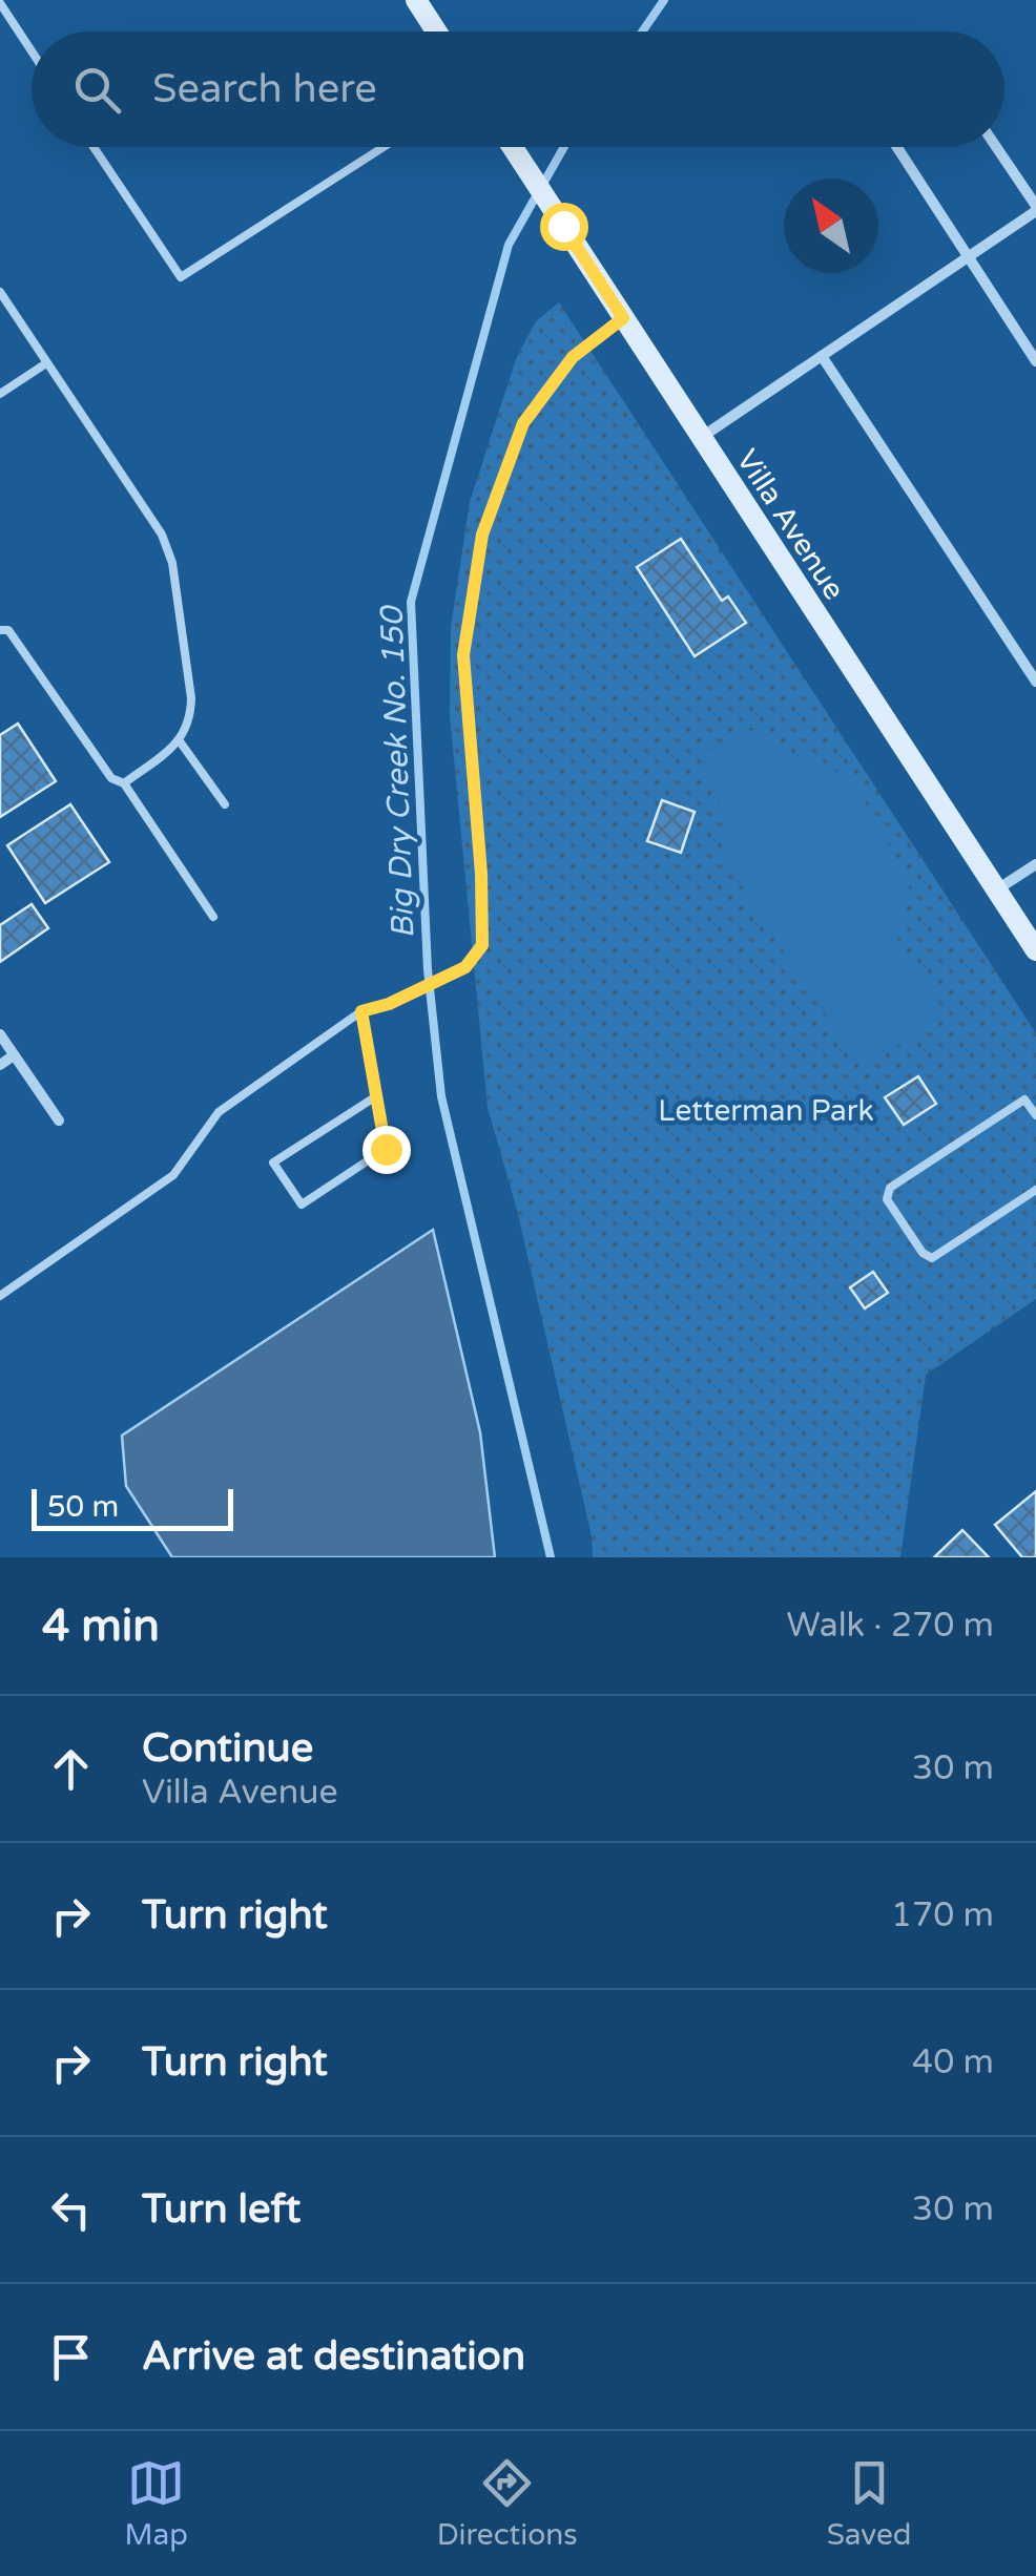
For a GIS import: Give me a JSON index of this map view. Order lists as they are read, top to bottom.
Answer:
{
  "streets": {
    "main road": ["Villa Avenue"]
  },
  "water": ["Big Dry Creek No. 150"],
  "parks": ["Letterman Park"],
  "scale_bar": "50 m",
  "north": "top left",
  "page": {
    "search": "Search here",
    "scale": "50 m",
    "heading": ["4 min", "Walk · 270 m"],
    "list": [
      ["Continue", "Villa Avenue", "30 m"],
      ["Turn right", "170 m"],
      ["Turn right", "40 m"],
      ["Turn left", "30 m"],
      "Arrive at destination"
    ],
    "nav": ["Map", "Directions", "Saved"]
  }
}
